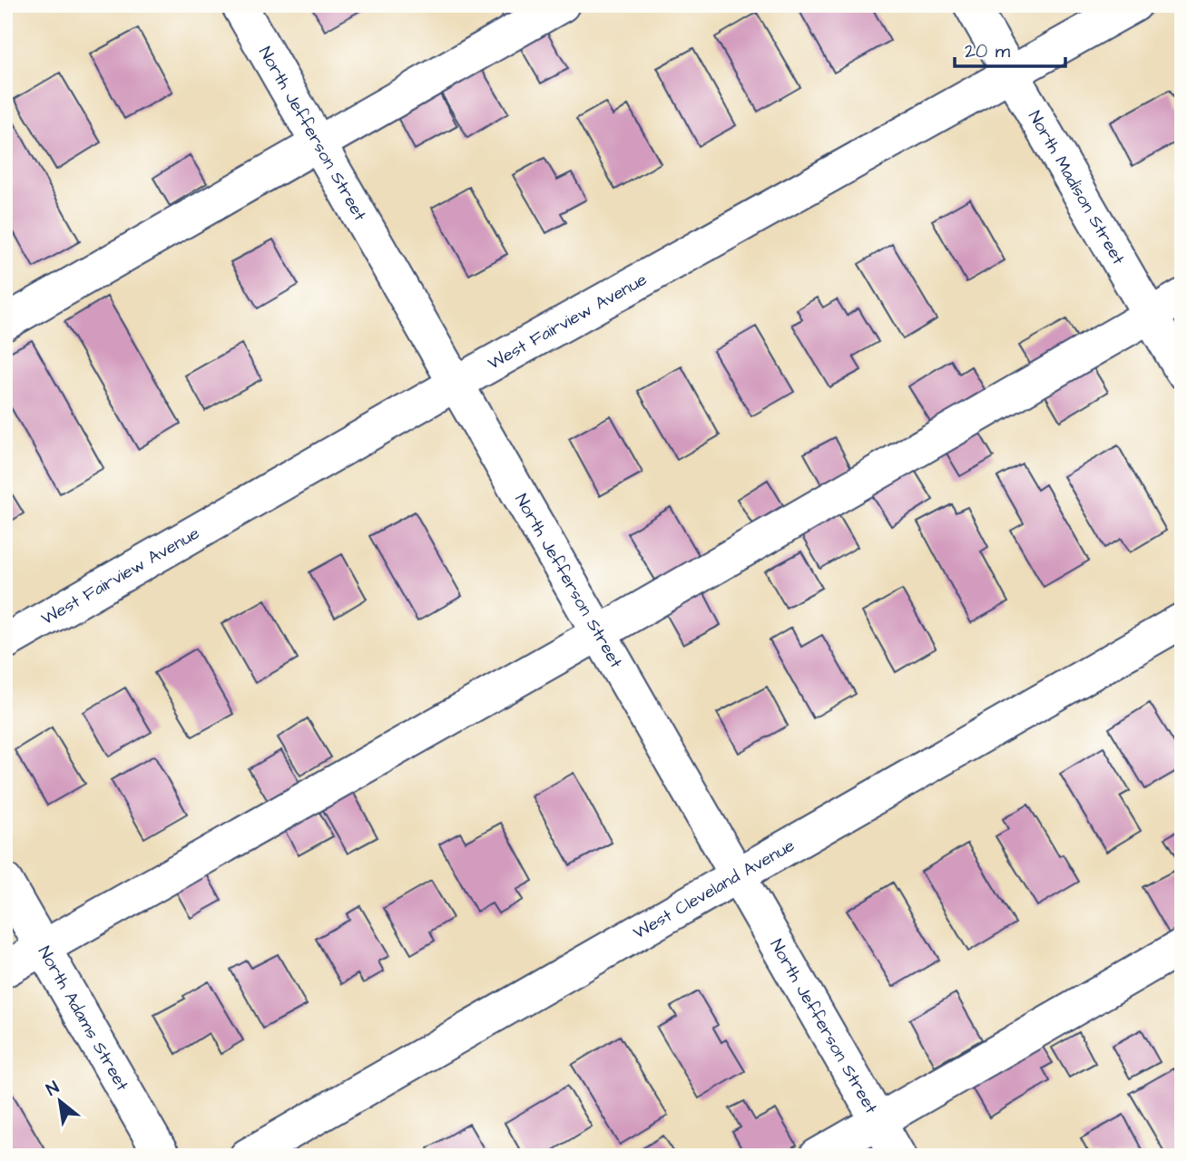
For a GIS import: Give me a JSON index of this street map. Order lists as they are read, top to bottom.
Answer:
{
  "streets": {
    "street": [
      "North Jefferson Street",
      "North Madison Street",
      "West Fairview Avenue",
      "West Cleveland Avenue",
      "North Adams Street"
    ]
  },
  "crossings": [
    ["North Jefferson Street", "West Fairview Avenue"],
    ["North Jefferson Street", "West Cleveland Avenue"],
    ["North Madison Street", "West Fairview Avenue"]
  ],
  "scale_bar": "20 m",
  "north": "top left"
}
